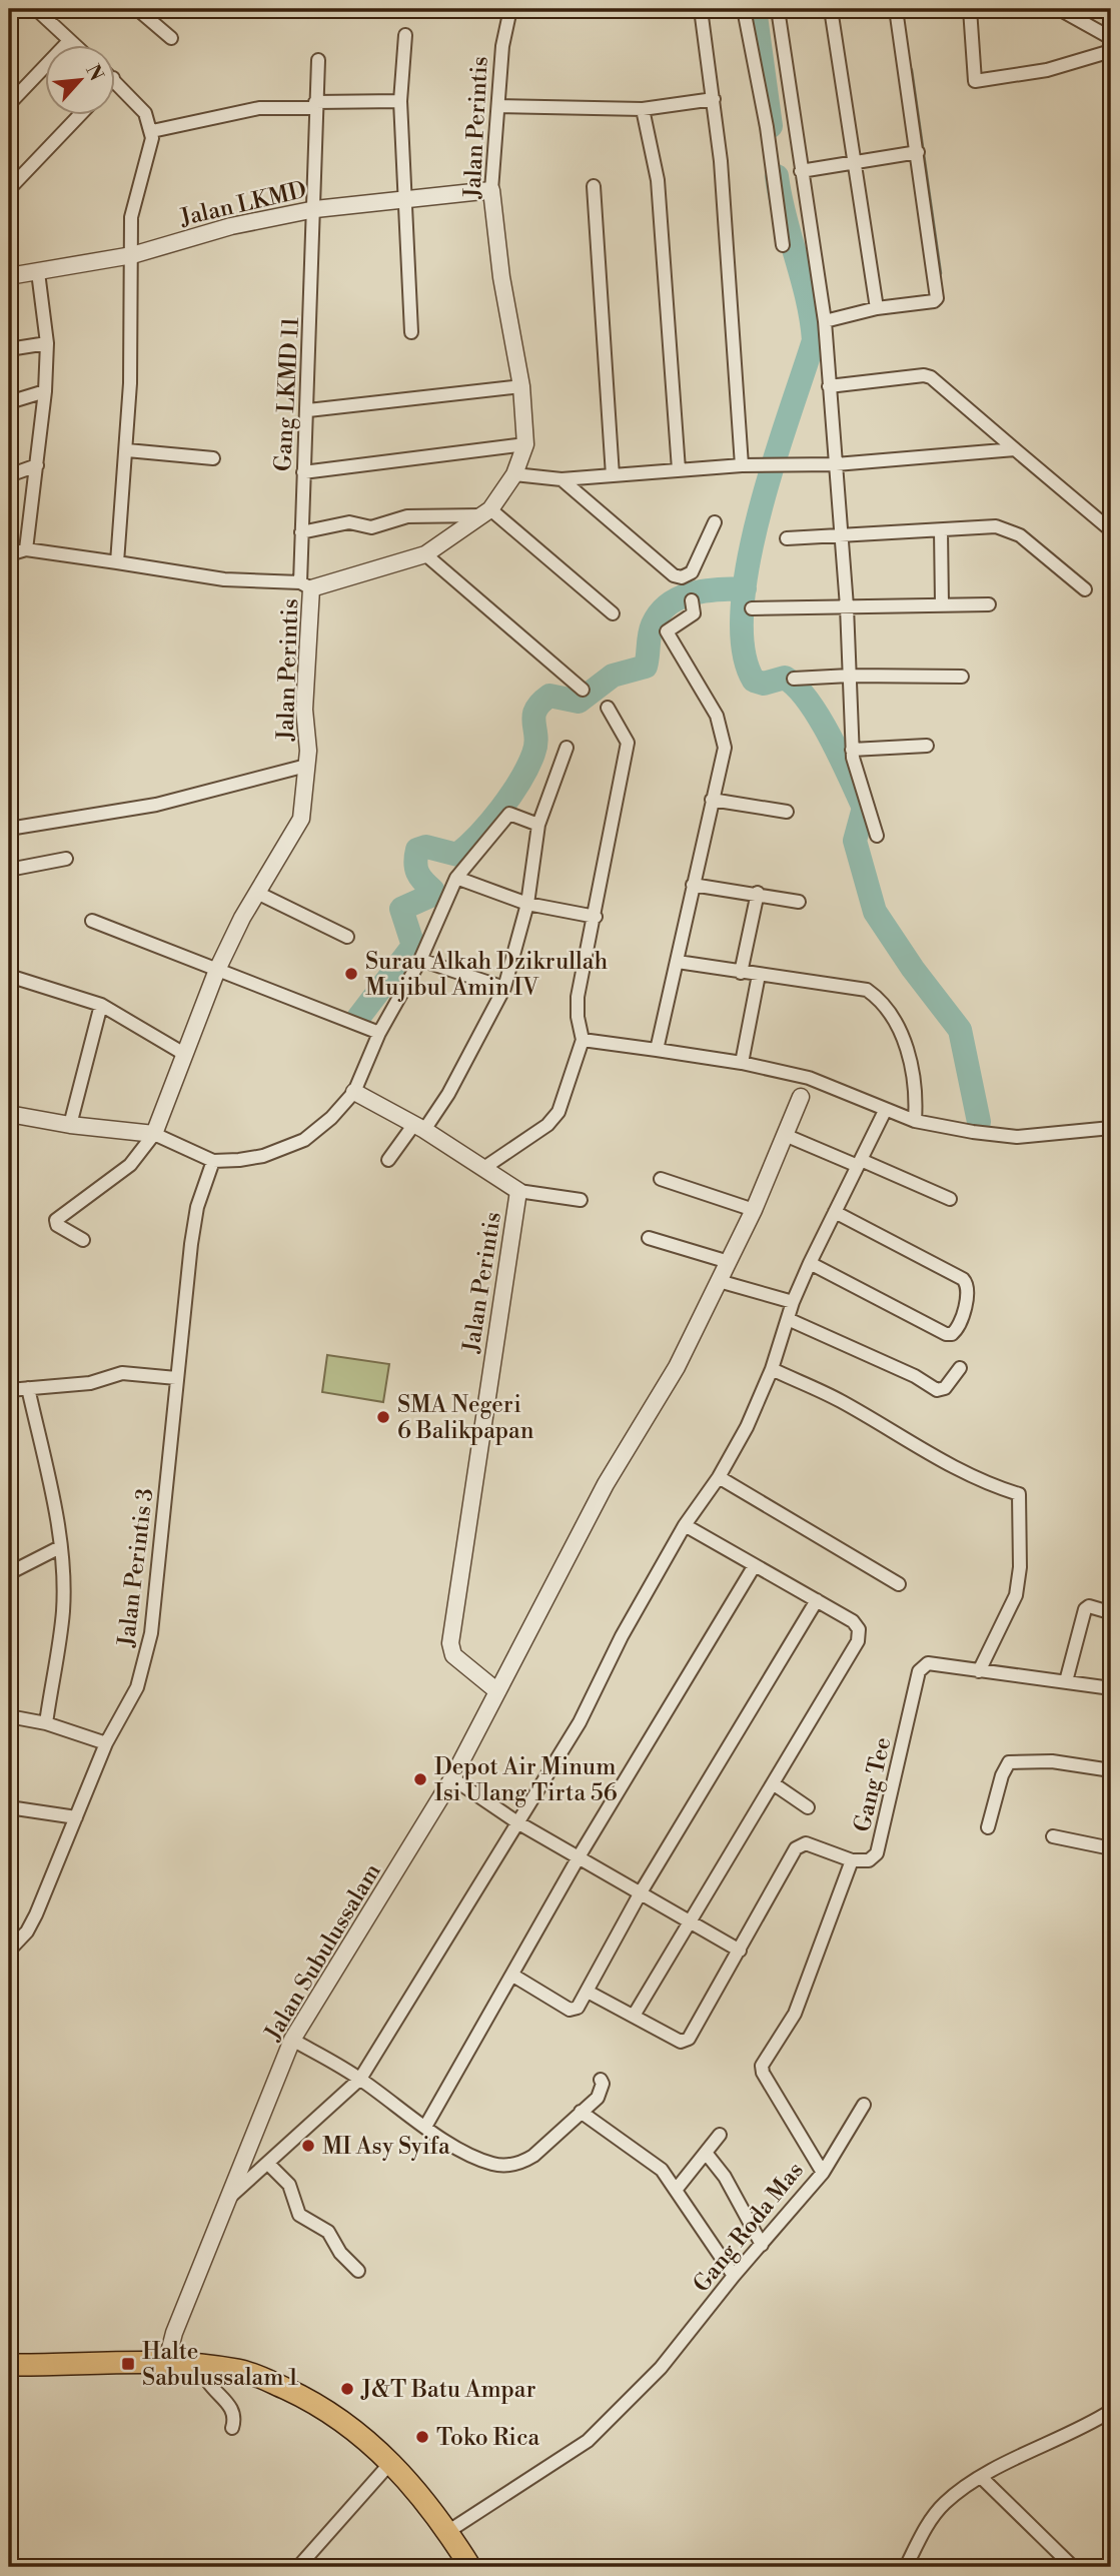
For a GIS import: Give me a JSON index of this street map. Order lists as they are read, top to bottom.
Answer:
{
  "streets": {
    "street": [
      "Jalan Perintis",
      "Jalan LKMD",
      "Gang LKMD 11",
      "Jalan Perintis 3",
      "Gang Tee",
      "Jalan Subulussalam",
      "Gang Roda Mas"
    ]
  },
  "crossings": [
    ["Jalan Perintis", "Jalan LKMD"],
    ["Jalan Perintis", "Gang LKMD 11"],
    ["Jalan Perintis", "Jalan Subulussalam"],
    ["Jalan LKMD", "Gang LKMD 11"],
    ["Gang Tee", "Gang Roda Mas"]
  ],
  "places": {
    "other": [
      "Surau Alkah Dzikrullah Mujibul Amin IV",
      "SMA Negeri 6 Balikpapan",
      "Depot Air Minum Isi Ulang Tirta 56",
      "MI Asy Syifa",
      "J&T Batu Ampar",
      "Toko Rica"
    ],
    "transit": ["Halte Sabulussalam 1"]
  },
  "north": "top right"
}
